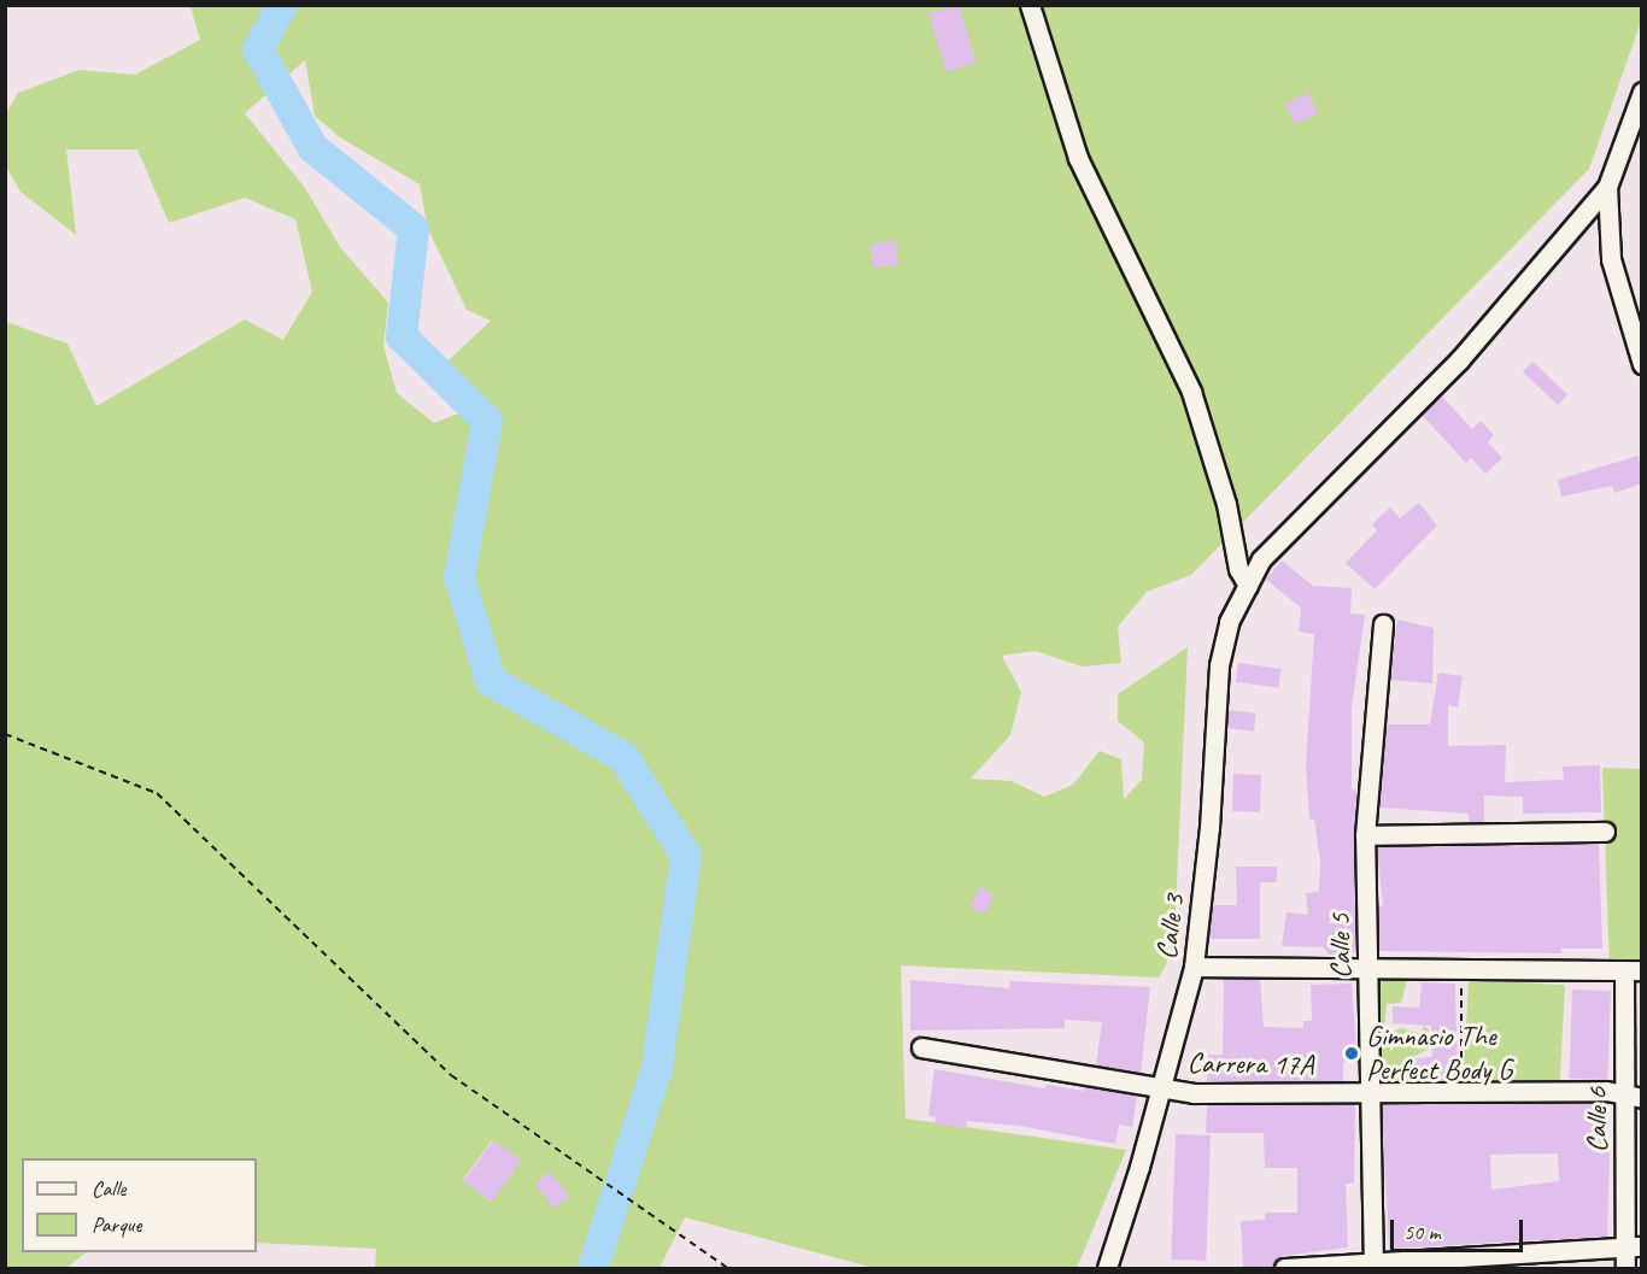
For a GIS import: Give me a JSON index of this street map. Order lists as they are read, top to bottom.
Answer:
{
  "streets": {
    "street": [
      "Calle 3",
      "Calle 5",
      "Carrera 17A",
      "Calle 6"
    ]
  },
  "crossings": [
    ["Calle 3", "Carrera 17A"],
    ["Calle 5", "Carrera 17A"],
    ["Carrera 17A", "Calle 6"]
  ],
  "places": ["Gimnasio The Perfect Body G"],
  "legend": ["Calle", "Parque"],
  "scale_bar": "50 m"
}
